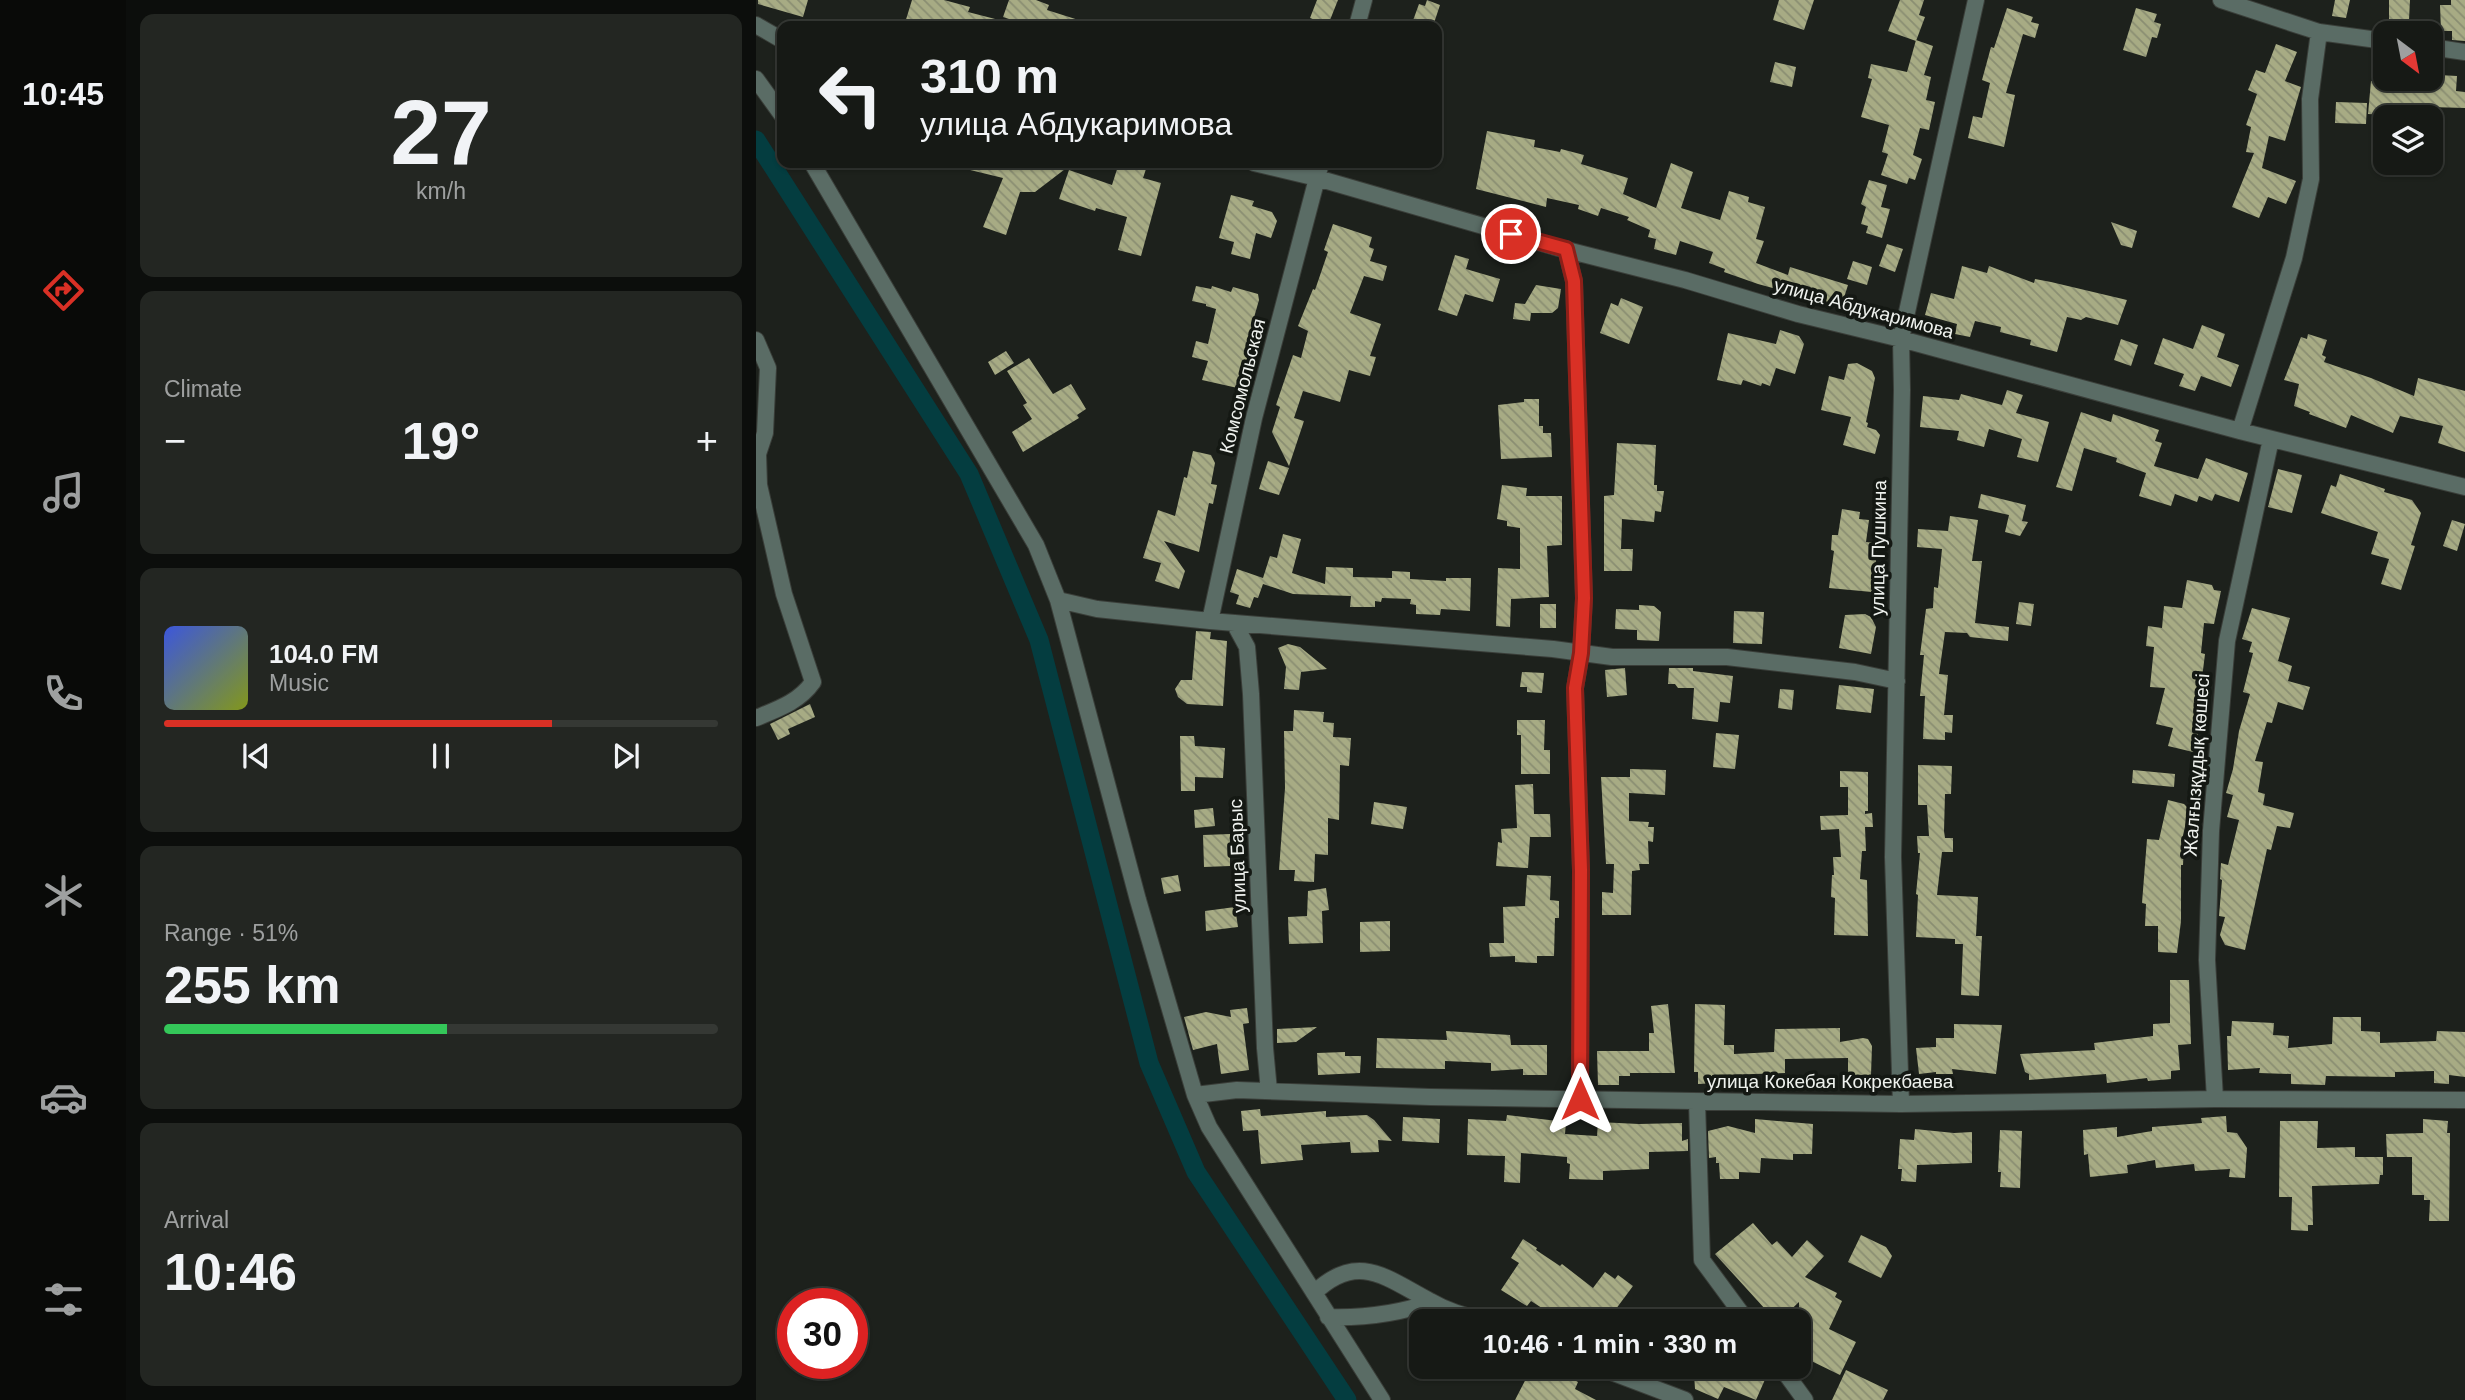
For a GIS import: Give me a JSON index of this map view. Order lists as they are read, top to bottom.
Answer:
{
  "streets": {
    "street": [
      "улица Абдукаримова",
      "Комсомольская",
      "улица Пушкина",
      "Жалғызқұдық көшесі",
      "улица Барыс",
      "улица Кокебая Кокрекбаева"
    ]
  },
  "crossings": [
    ["улица Абдукаримова", "Комсомольская"],
    ["улица Абдукаримова", "улица Пушкина"],
    ["улица Абдукаримова", "Жалғызқұдық көшесі"],
    ["улица Пушкина", "улица Кокебая Кокрекбаева"],
    ["Жалғызқұдық көшесі", "улица Кокебая Кокрекбаева"],
    ["улица Барыс", "улица Кокебая Кокрекбаева"]
  ],
  "north": "bottom right",
  "page": {
    "tabs": "10:45",
    "tile": [
      ["27", "km/h"],
      "Climate",
      ["Range · 51%", "255 km"],
      ["Arrival", "10:46"]
    ],
    "turn": ["310 m", "улица Абдукаримова"],
    "heat": ["−", "19°", "+"],
    "song": ["104.0 FM", "Music"],
    "limit": "30",
    "trip": "10:46 · 1 min · 330 m"
  }
}
